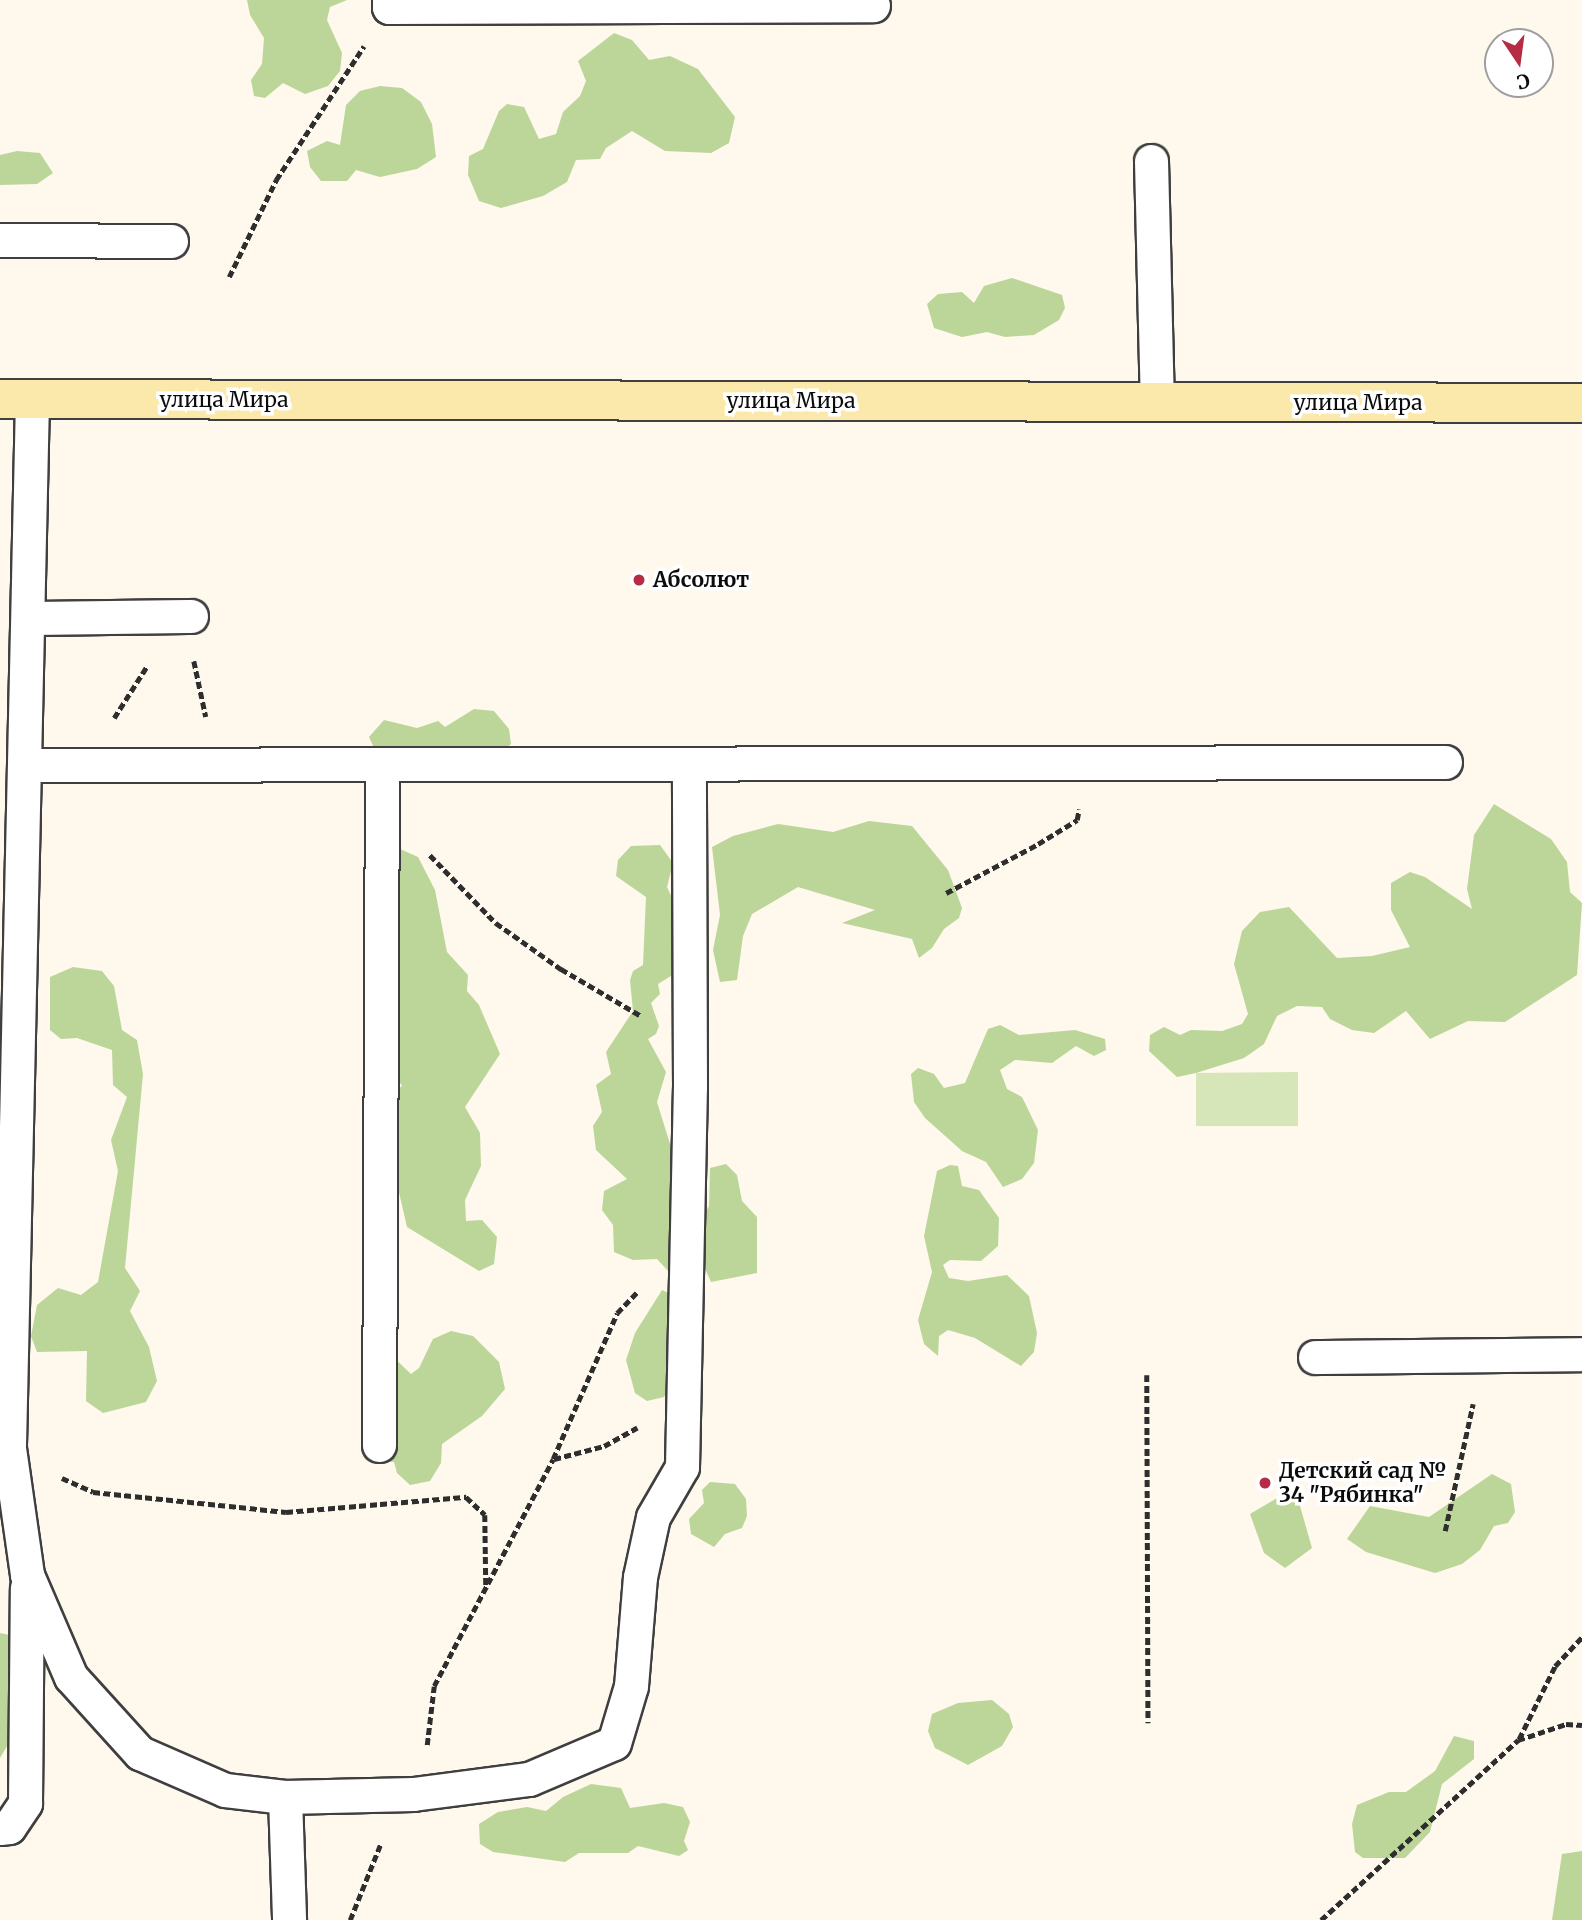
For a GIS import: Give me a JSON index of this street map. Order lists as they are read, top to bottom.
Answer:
{
  "streets": {
    "main road": ["улица Мира"]
  },
  "places": ["Абсолют", "Детский сад № 34 \"Рябинка\""],
  "north": "bottom"
}
